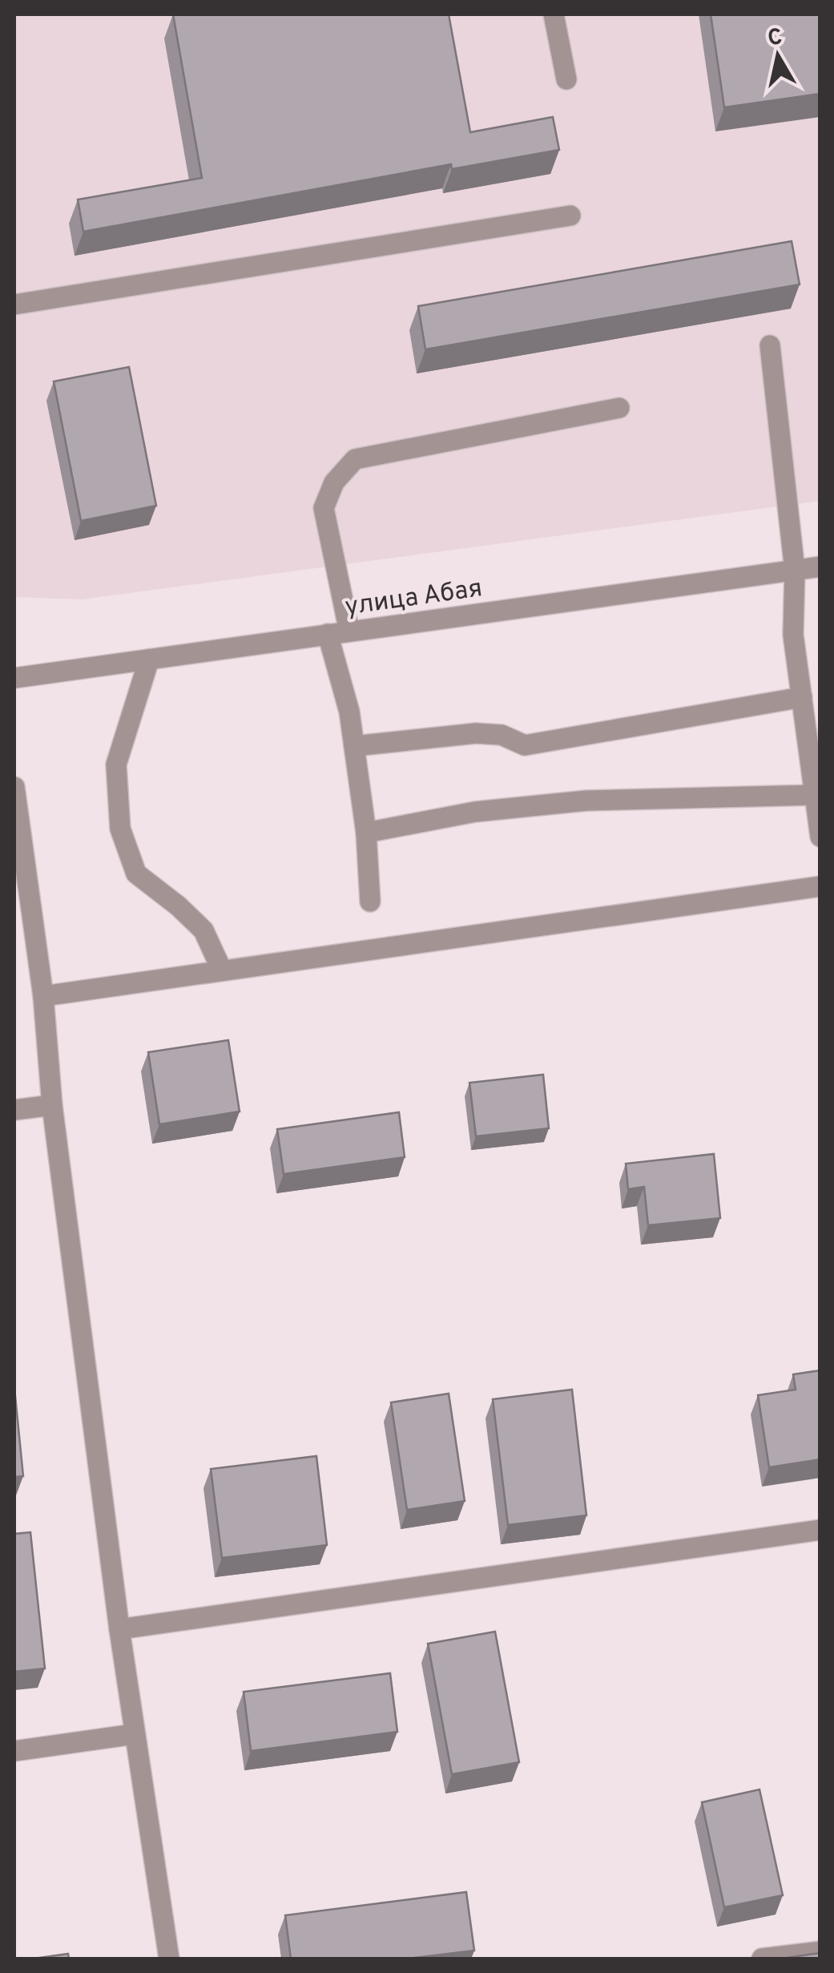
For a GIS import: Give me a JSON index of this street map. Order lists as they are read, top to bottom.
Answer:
{
  "streets": {
    "street": ["улица Абая"]
  },
  "north": "top"
}
